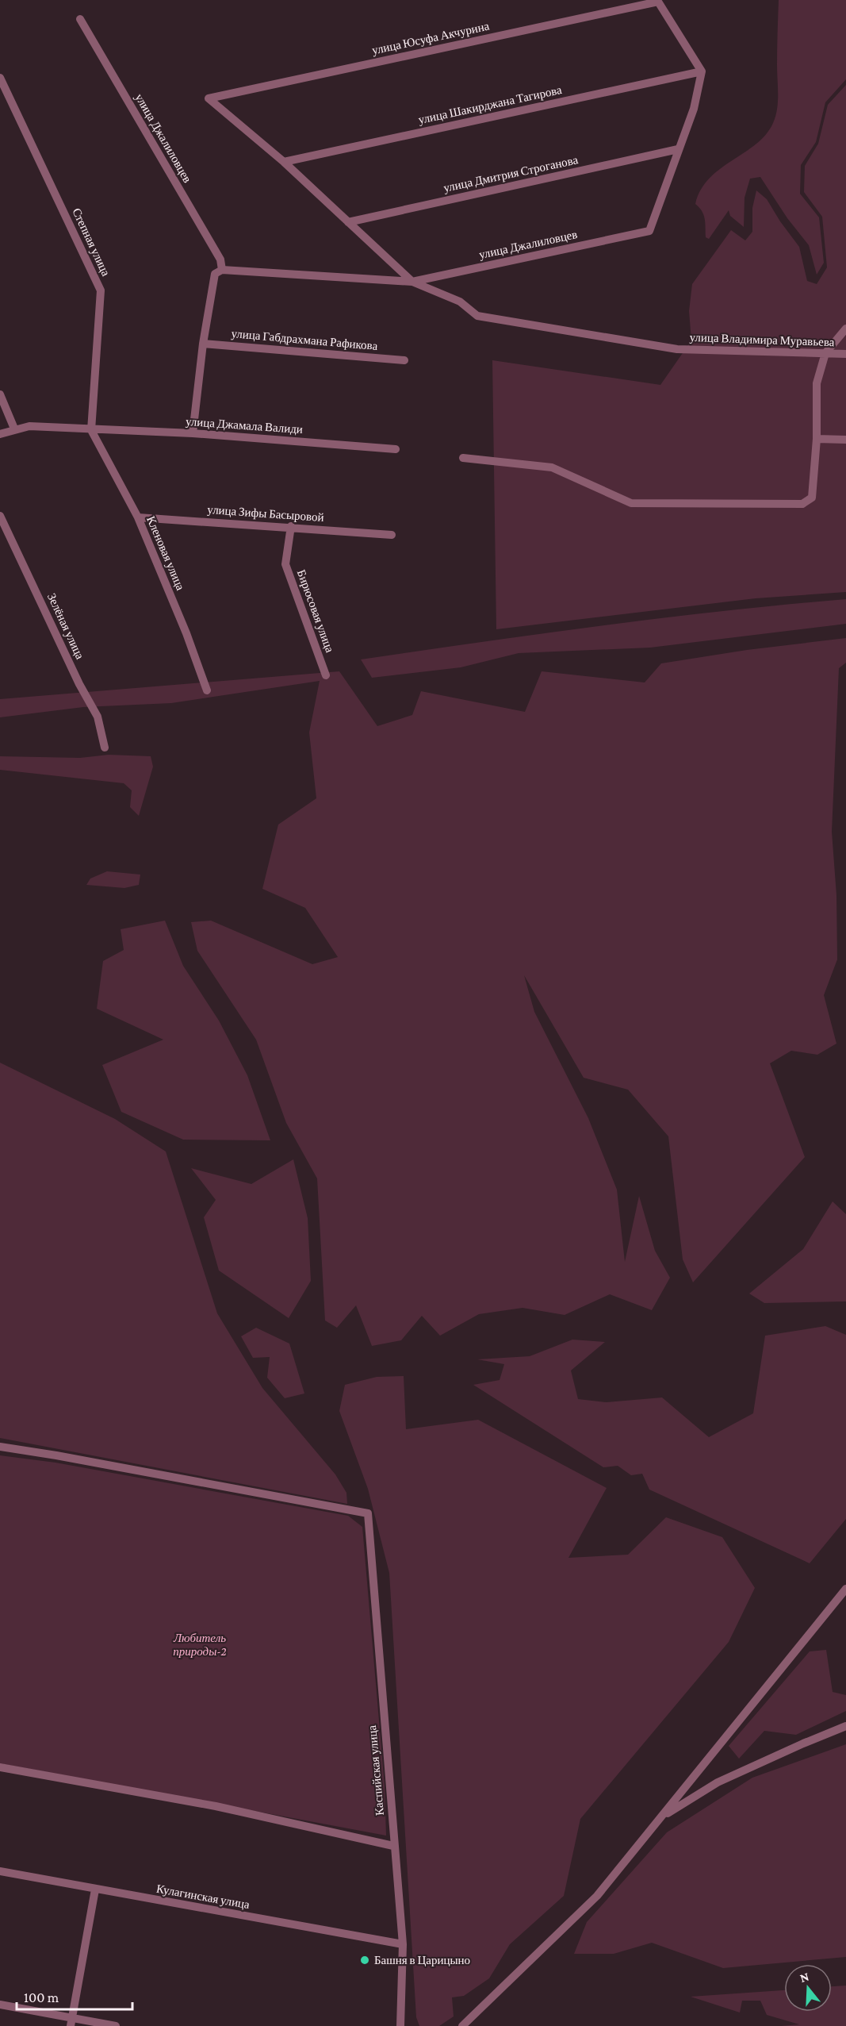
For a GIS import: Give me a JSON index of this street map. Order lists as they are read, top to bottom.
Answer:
{
  "streets": {
    "street": [
      "улица Юсуфа Акчурина",
      "улица Шакирджана Тагирова",
      "улица Джалиловцев",
      "улица Дмитрия Строганова",
      "Степная улица",
      "улица Габдрахмана Рафикова",
      "улица Владимира Муравьева",
      "улица Джамала Валиди",
      "улица Зифы Басыровой",
      "Кленовая улица",
      "Бирюсовая улица",
      "Зелёная улица",
      "Каспийская улица",
      "Кулагинская улица"
    ]
  },
  "crossings": [
    ["улица Юсуфа Акчурина", "улица Шакирджана Тагирова"],
    ["улица Джалиловцев", "улица Дмитрия Строганова"],
    ["улица Джалиловцев", "улица Владимира Муравьева"],
    ["Степная улица", "улица Джамала Валиди"],
    ["Степная улица", "Кленовая улица"],
    ["улица Джамала Валиди", "Кленовая улица"],
    ["улица Зифы Басыровой", "Кленовая улица"],
    ["улица Зифы Басыровой", "Бирюсовая улица"],
    ["Каспийская улица", "Кулагинская улица"]
  ],
  "parks": ["Любитель природы-2"],
  "places": ["Башня в Царицыно"],
  "scale_bar": "100 m",
  "north": "top"
}
